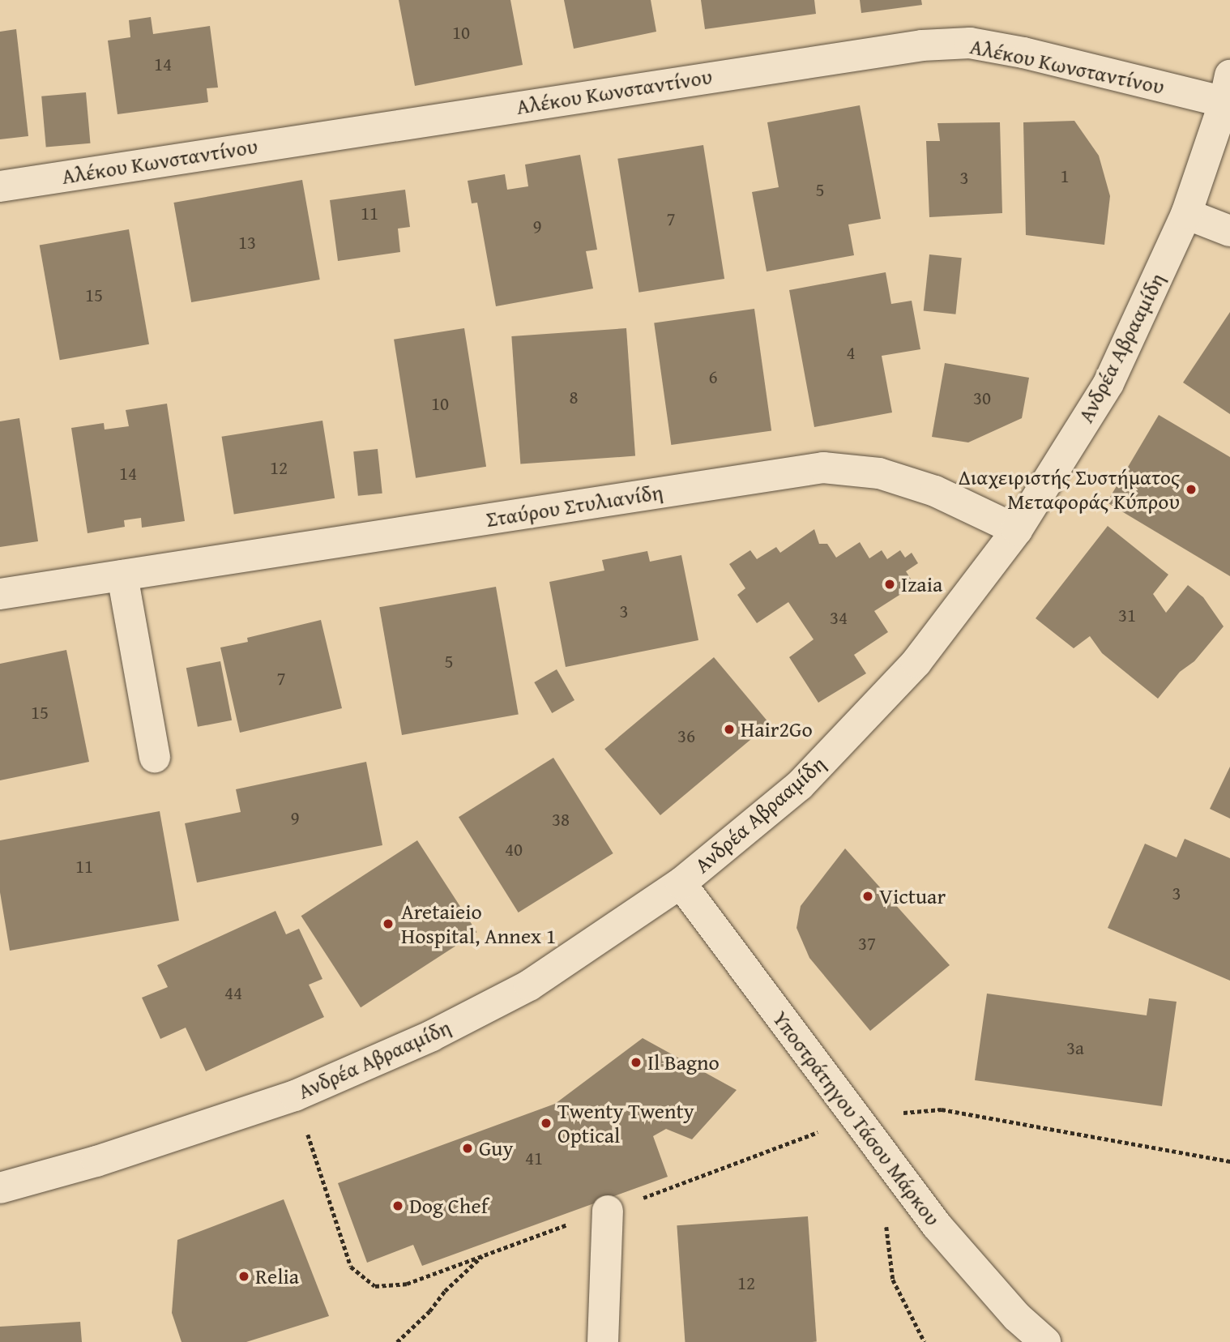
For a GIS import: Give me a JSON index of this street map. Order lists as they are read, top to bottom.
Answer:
{
  "streets": {
    "street": [
      "Αλέκου Κωνσταντίνου",
      "Ανδρέα Αβρααμίδη",
      "Σταύρου Στυλιανίδη",
      "Υποστράτηγου Τάσου Μάρκου"
    ]
  },
  "crossings": [
    ["Αλέκου Κωνσταντίνου", "Ανδρέα Αβρααμίδη"],
    ["Ανδρέα Αβρααμίδη", "Σταύρου Στυλιανίδη"],
    ["Ανδρέα Αβρααμίδη", "Υποστράτηγου Τάσου Μάρκου"]
  ],
  "places": [
    "Διαχειριστής Συστήματος Μεταφοράς Κύπρου",
    "Izaia",
    "Hair2Go",
    "Victuar",
    "Aretaieio Hospital, Annex 1",
    "Il Bagno",
    "Twenty Twenty Optical",
    "Guy",
    "Dog Chef",
    "Relia"
  ],
  "house_numbers": [
    "10",
    "14",
    "1",
    "3",
    "5",
    "11",
    "7",
    "9",
    "13",
    "15",
    "4",
    "6",
    "8",
    "30",
    "10",
    "12",
    "14",
    "3",
    "31",
    "34",
    "5",
    "7",
    "15",
    "36",
    "9",
    "38",
    "40",
    "11",
    "3",
    "37",
    "44",
    "3a",
    "41",
    "12"
  ]
}
